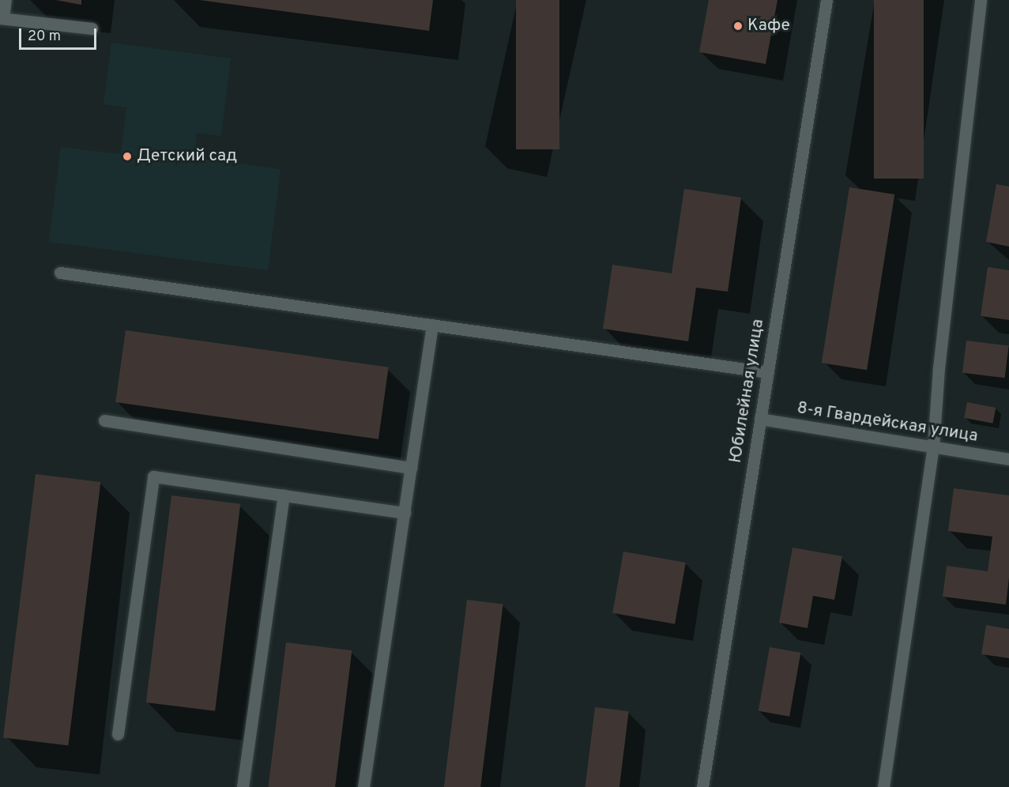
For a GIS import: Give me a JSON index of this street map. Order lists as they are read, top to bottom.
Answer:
{
  "streets": {
    "street": ["Юбилейная улица", "8-я Гвардейская улица"]
  },
  "crossings": [
    ["Юбилейная улица", "8-я Гвардейская улица"]
  ],
  "places": ["Кафе", "Детский сад"],
  "scale_bar": "20 m"
}
